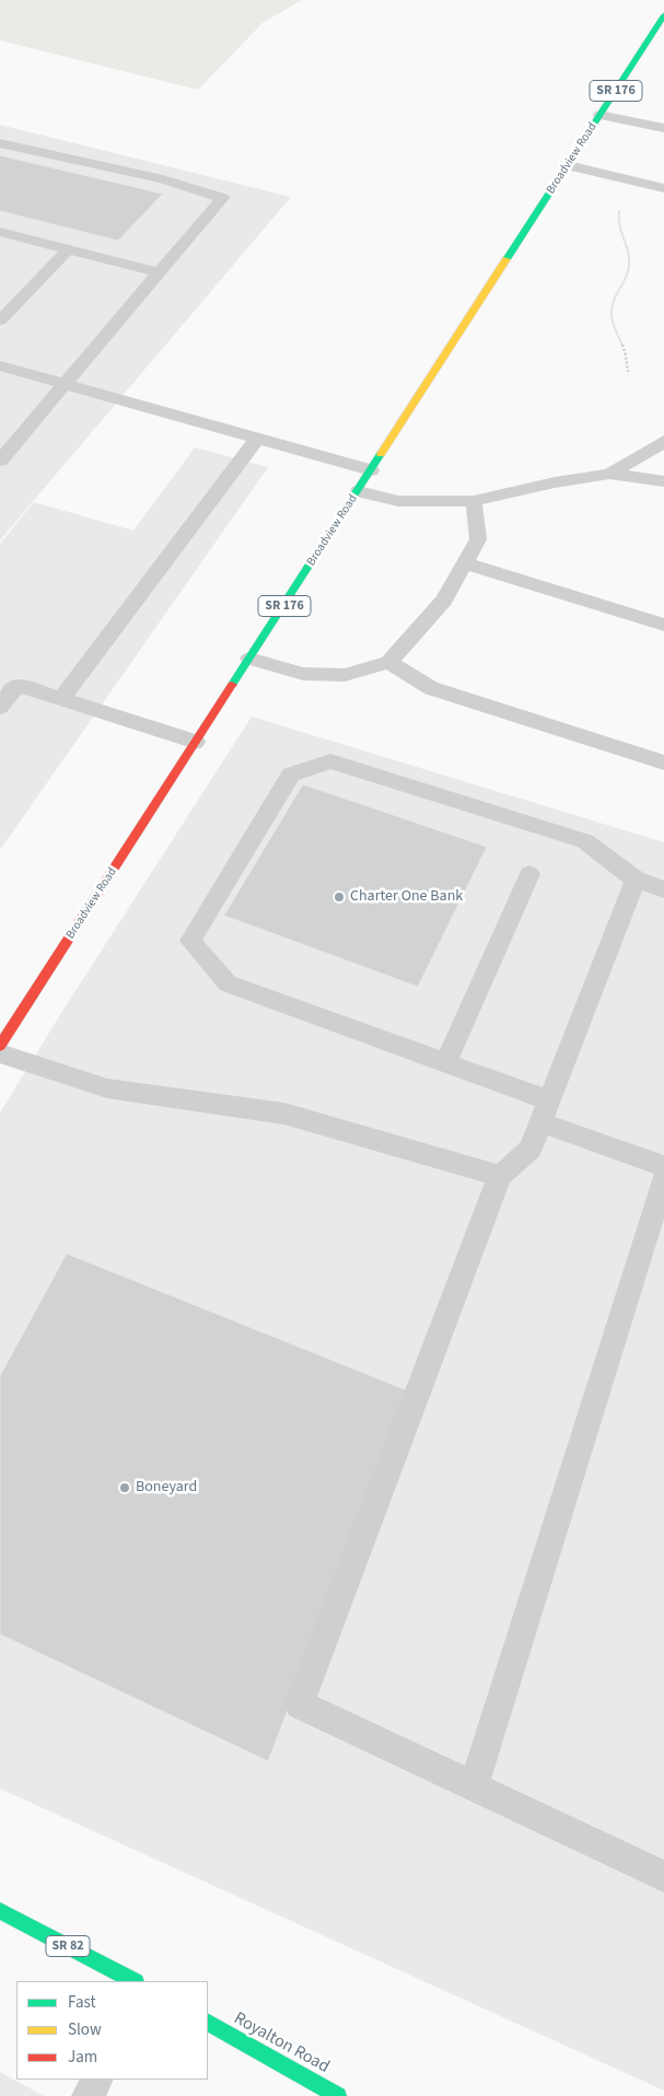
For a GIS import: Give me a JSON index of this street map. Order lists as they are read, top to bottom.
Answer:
{
  "streets": {
    "main road": [
      "SR 176",
      "Broadview Road",
      "SR 82",
      "Royalton Road"
    ]
  },
  "places": ["Charter One Bank", "Boneyard"],
  "legend": ["Fast", "Slow", "Jam"]
}
